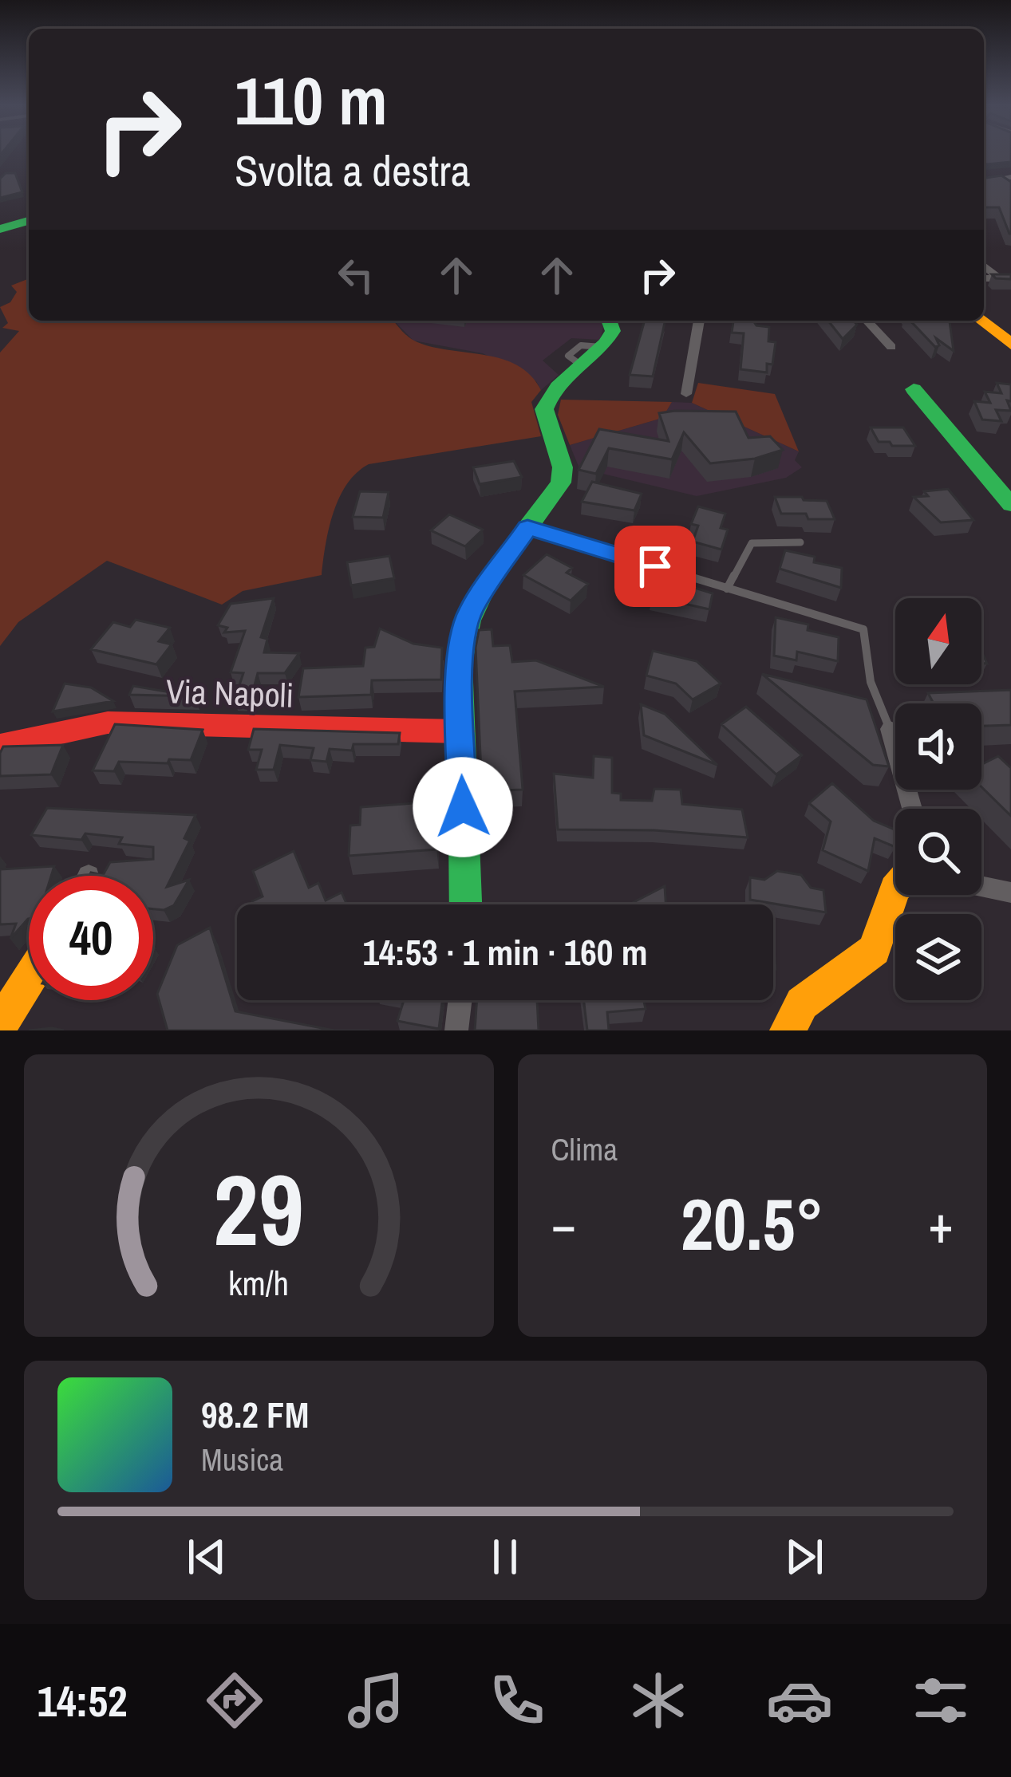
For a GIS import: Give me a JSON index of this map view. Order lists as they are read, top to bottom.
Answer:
{
  "streets": {
    "street": ["Via Napoli"]
  },
  "north": "top",
  "page": {
    "turn": ["110 m", "Svolta a destra"],
    "limit": "40",
    "trip": "14:53 · 1 min · 160 m",
    "tile": "Clima",
    "heat": ["−", "20.5°", "+"],
    "song": ["98.2 FM", "Musica"],
    "tabs": "14:52",
    "gauge": ["29", "km/h"]
  }
}
